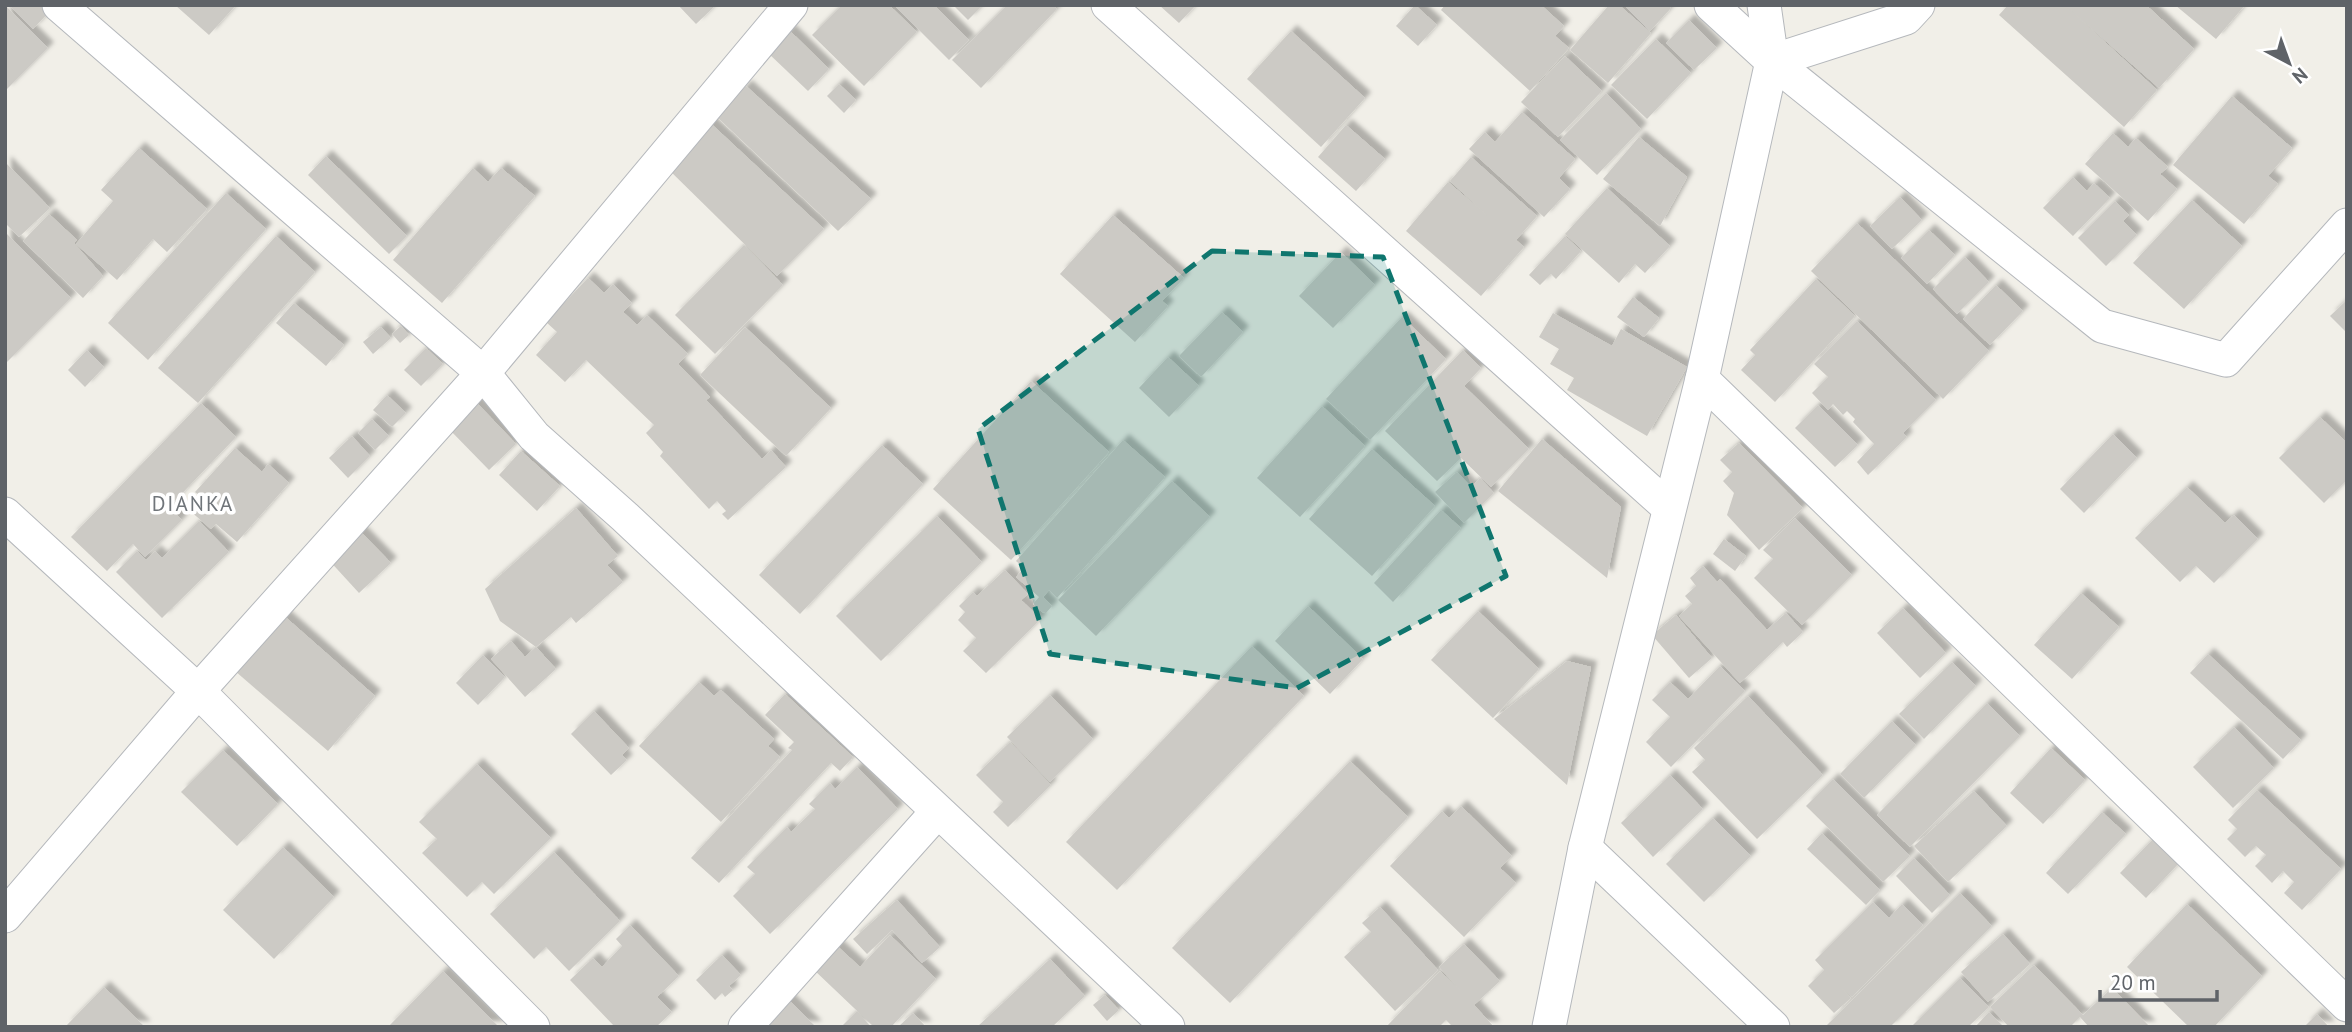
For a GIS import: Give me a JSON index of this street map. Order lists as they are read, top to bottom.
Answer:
{
  "districts": ["DIANKA"],
  "scale_bar": "20 m",
  "north": "bottom right"
}
